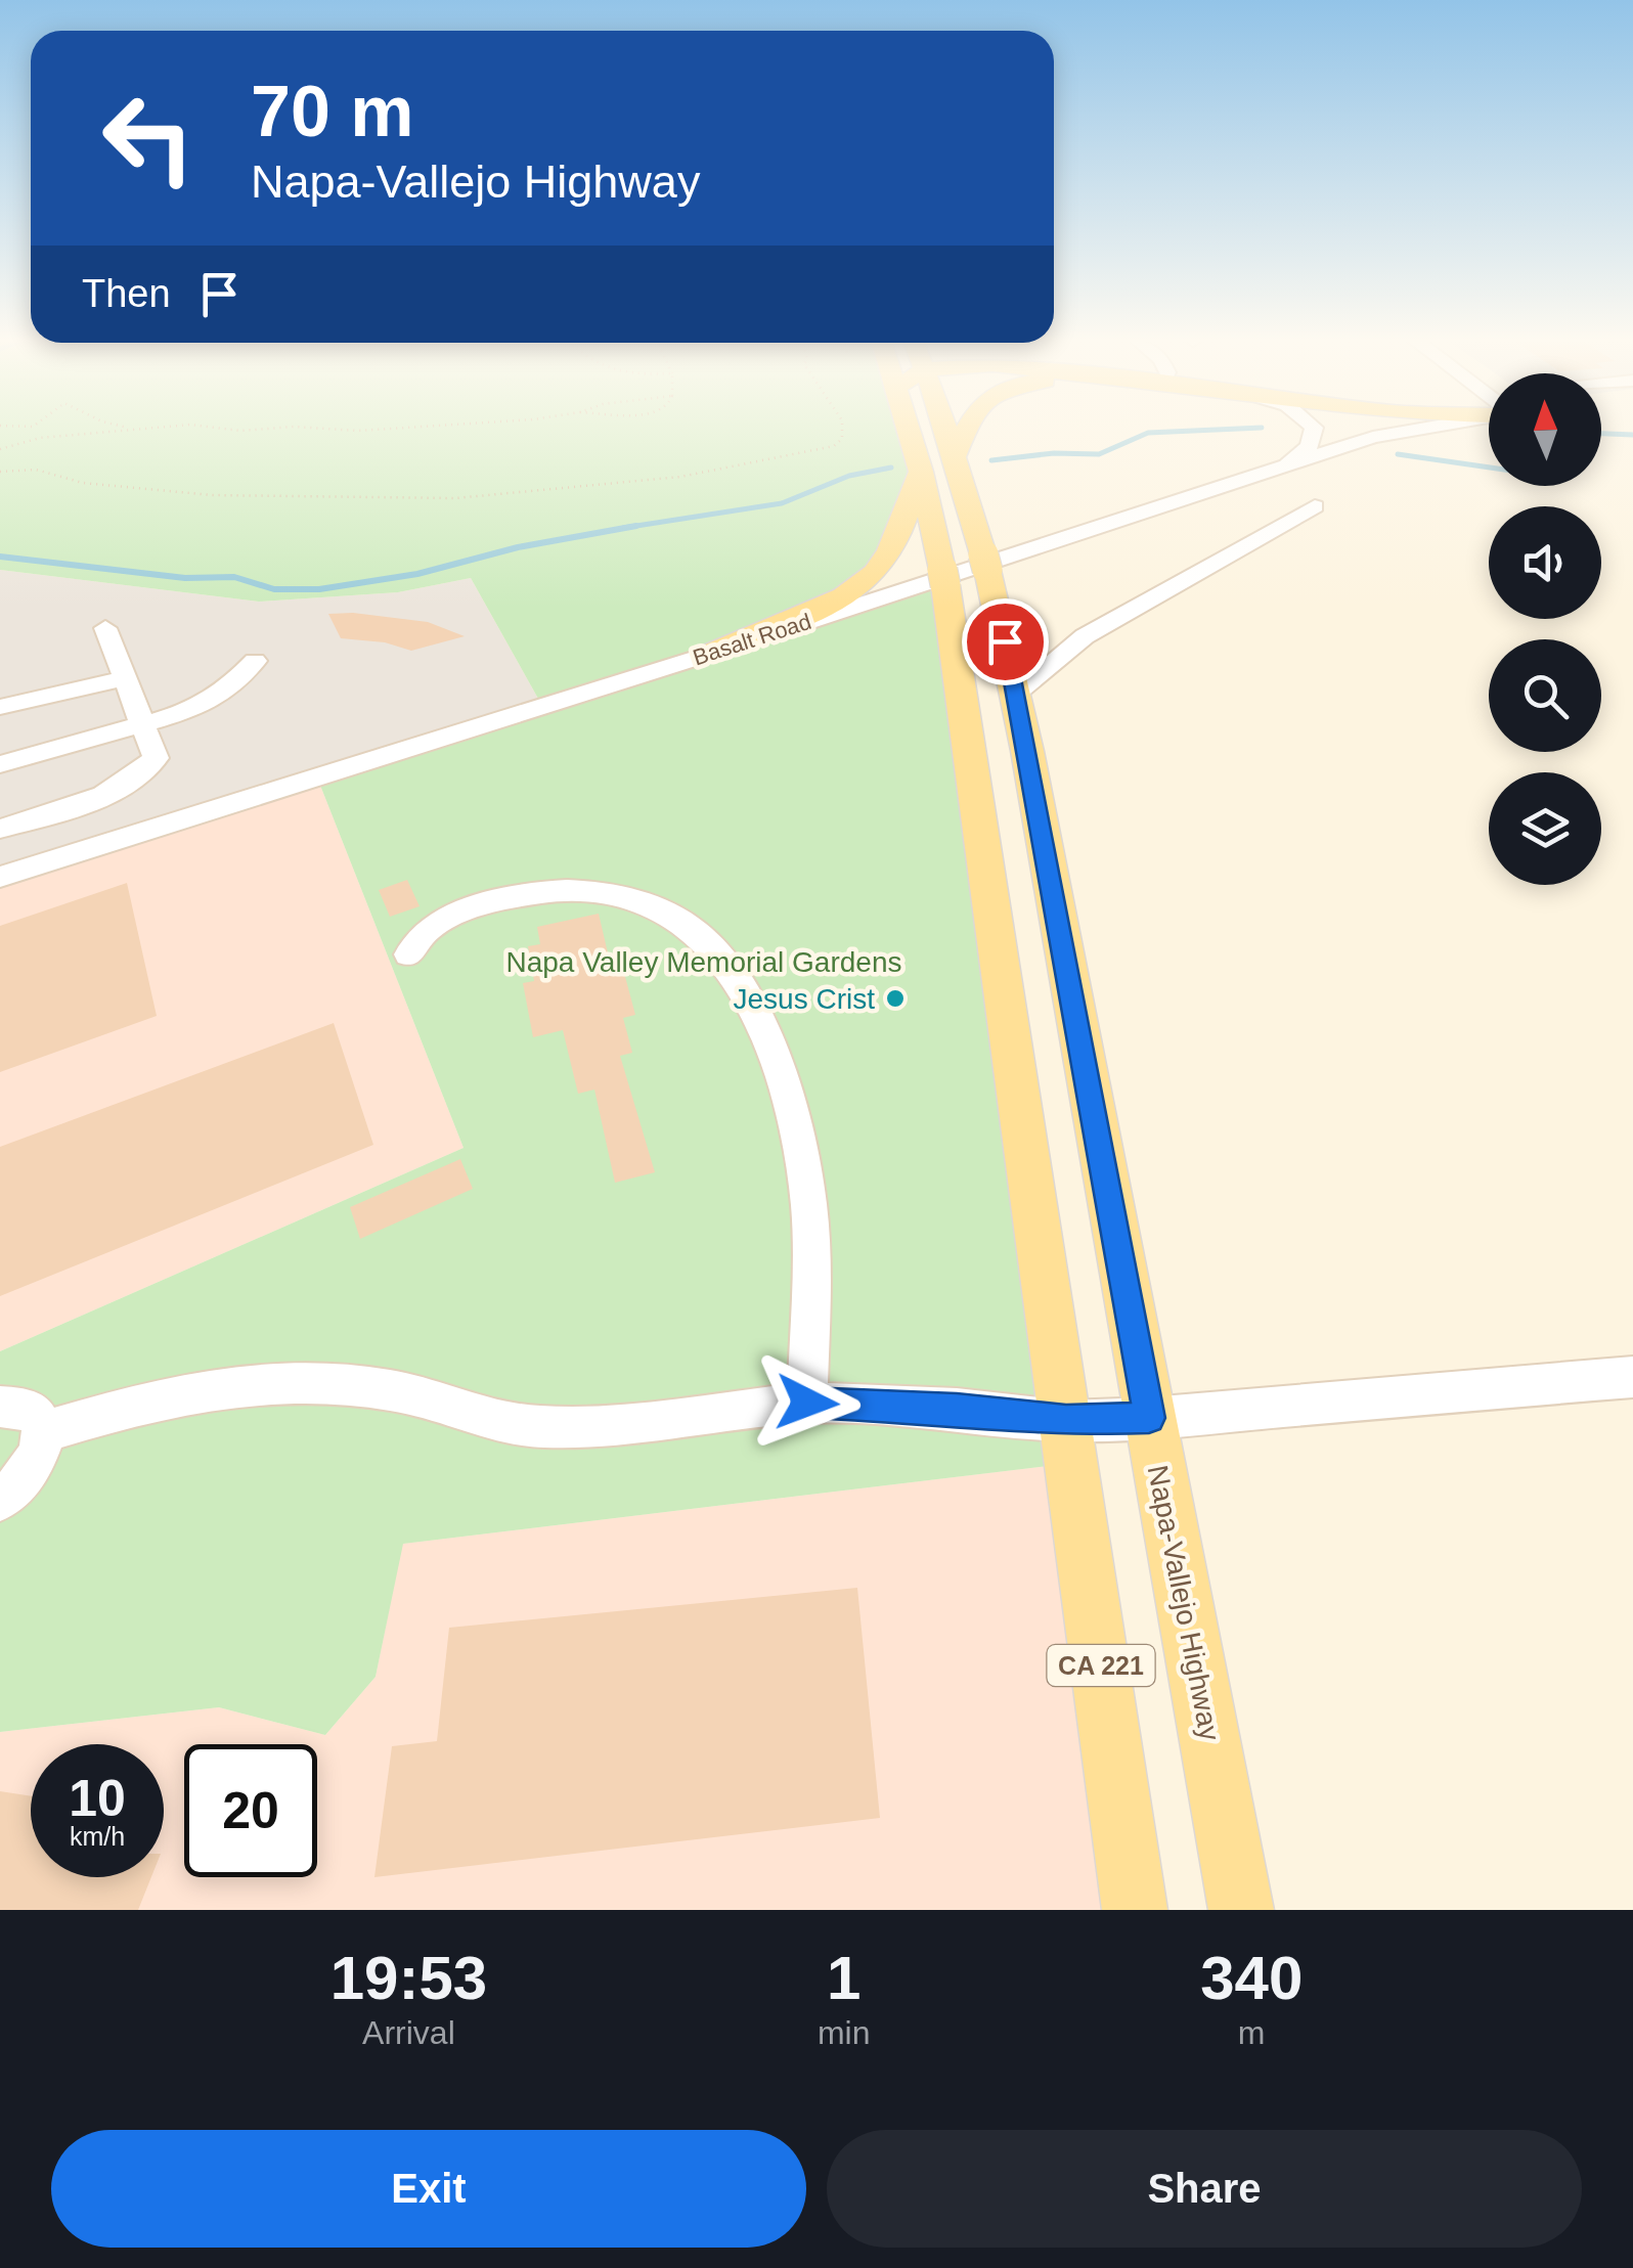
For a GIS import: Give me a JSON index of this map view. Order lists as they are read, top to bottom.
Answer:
{
  "streets": {
    "main road": ["Napa-Vallejo Highway", "CA 221"],
    "street": ["Basalt Road"]
  },
  "parks": ["Napa Valley Memorial Gardens"],
  "places": ["Jesus Crist"],
  "north": "top",
  "page": {
    "turn": ["70 m", "Napa-Vallejo Highway"],
    "then": "Then",
    "speed": "10 km/h",
    "limit": "20",
    "eta": [
      "19:53",
      "Arrival",
      "1",
      "min",
      "340",
      "m"
    ],
    "buttons": ["Exit", "Share"]
  }
}
